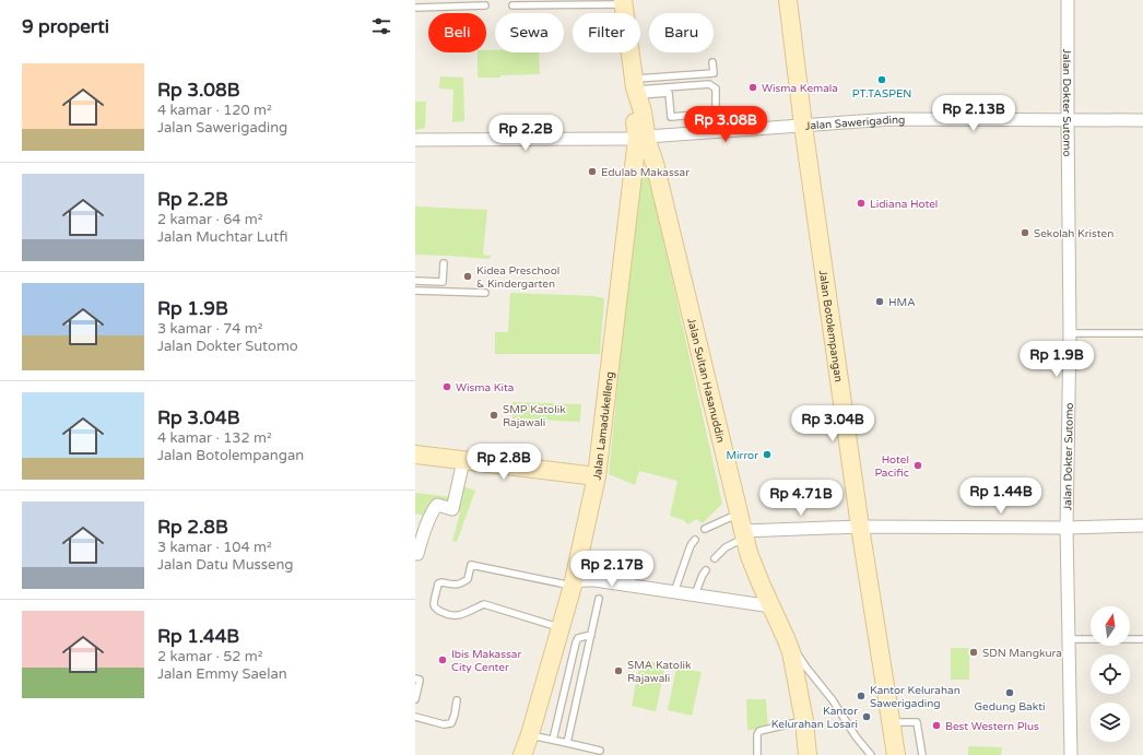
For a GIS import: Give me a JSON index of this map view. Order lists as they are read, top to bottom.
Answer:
{
  "streets": {
    "street": [
      "Jalan Dokter Sutomo",
      "Jalan Sawerigading",
      "Jalan Botolempangan",
      "Jalan Sultan Hasanuddin",
      "Jalan Lamadukelleng"
    ]
  },
  "crossings": [
    ["Jalan Dokter Sutomo", "Jalan Sawerigading"],
    ["Jalan Sawerigading", "Jalan Botolempangan"],
    ["Jalan Sawerigading", "Jalan Sultan Hasanuddin"],
    ["Jalan Sawerigading", "Jalan Lamadukelleng"],
    ["Jalan Sultan Hasanuddin", "Jalan Lamadukelleng"]
  ],
  "places": [
    "PT.TASPEN",
    "Wisma Kemala",
    "Edulab Makassar",
    "Lidiana Hotel",
    "Sekolah Kristen",
    "Kidea Preschool & Kindergarten",
    "HMA",
    "Wisma Kita",
    "SMP Katolik Rajawali",
    "Mirror",
    "Hotel Pacific",
    "SDN Mangkura",
    "Ibis Makassar City Center",
    "SMA Katolik Rajawali",
    "Gedung Bakti",
    "Kantor Kelurahan Sawerigading",
    "Kantor Kelurahan Losari",
    "Best Western Plus"
  ],
  "north": "top",
  "page": {
    "heading": "9 properti",
    "chip": [
      "Beli",
      "Sewa",
      "Filter",
      "Baru"
    ],
    "list": [
      {
        "name": "Rp 3.08B",
        "note": "4 kamar · 120 m² · Jalan Sawerigading"
      },
      {
        "name": "Rp 2.2B",
        "note": "2 kamar · 64 m² · Jalan Muchtar Lutfi"
      },
      {
        "name": "Rp 1.9B",
        "note": "3 kamar · 74 m² · Jalan Dokter Sutomo"
      },
      {
        "name": "Rp 3.04B",
        "note": "4 kamar · 132 m² · Jalan Botolempangan"
      },
      {
        "name": "Rp 2.8B",
        "note": "3 kamar · 104 m² · Jalan Datu Musseng"
      },
      {
        "name": "Rp 1.44B",
        "note": "2 kamar · 52 m² · Jalan Emmy Saelan"
      }
    ],
    "price": [
      "Rp 2.13B",
      "Rp 3.08B",
      "Rp 2.2B",
      "Rp 1.9B",
      "Rp 3.04B",
      "Rp 2.8B",
      "Rp 1.44B",
      "Rp 4.71B",
      "Rp 2.17B"
    ]
  }
}
